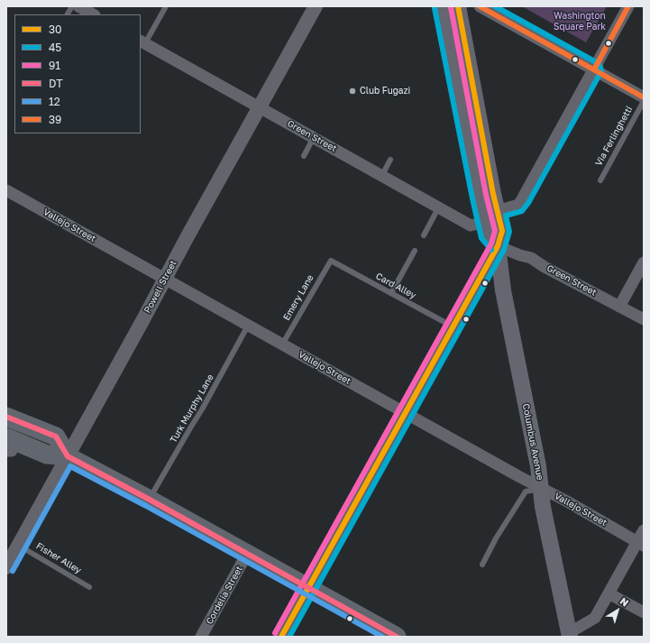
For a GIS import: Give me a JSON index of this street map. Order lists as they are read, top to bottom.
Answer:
{
  "streets": {
    "main road": ["Columbus Avenue"],
    "street": [
      "Green Street",
      "Vallejo Street",
      "Powell Street",
      "Cordelia Street"
    ],
    "lane": [
      "Via Ferlinghetti",
      "Card Alley",
      "Emery Lane",
      "Turk Murphy Lane",
      "Fisher Alley"
    ]
  },
  "crossings": [
    ["Green Street", "Powell Street"],
    ["Green Street", "Columbus Avenue"],
    ["Vallejo Street", "Powell Street"],
    ["Vallejo Street", "Emery Lane"],
    ["Vallejo Street", "Turk Murphy Lane"],
    ["Vallejo Street", "Columbus Avenue"],
    ["Card Alley", "Emery Lane"],
    ["Powell Street", "Fisher Alley"]
  ],
  "parks": ["Washington Square Park"],
  "places": ["Club Fugazi"],
  "lines": [
    "transit line 30",
    "transit line 45",
    "transit line 39",
    "transit line 91",
    "transit line DT",
    "transit line 12"
  ],
  "legend": [
    "30",
    "45",
    "91",
    "DT",
    "12",
    "39"
  ],
  "north": "top right"
}
